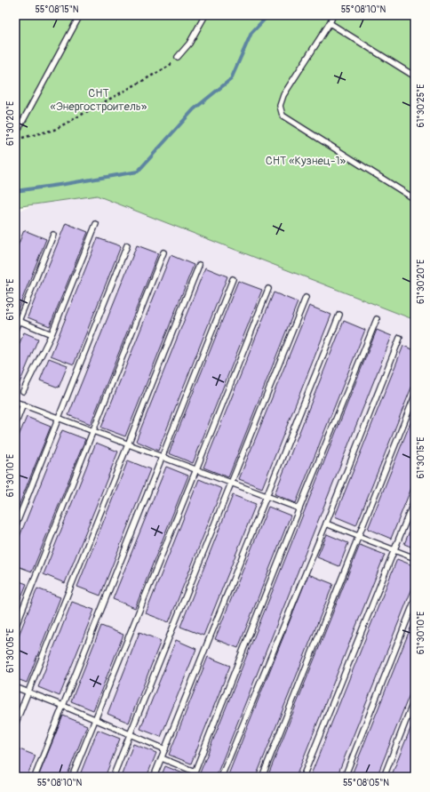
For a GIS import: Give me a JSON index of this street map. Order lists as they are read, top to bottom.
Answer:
{
  "parks": ["СНТ «Энергостроитель»", "СНТ «Кузнец-1»"],
  "coordinates": [
    "55°08'15\"N",
    "55°08'10\"N",
    "61°30'25\"E",
    "61°30'20\"E",
    "61°30'15\"E",
    "61°30'10\"E",
    "61°30'05\"E",
    "55°08'05\"N"
  ]
}
